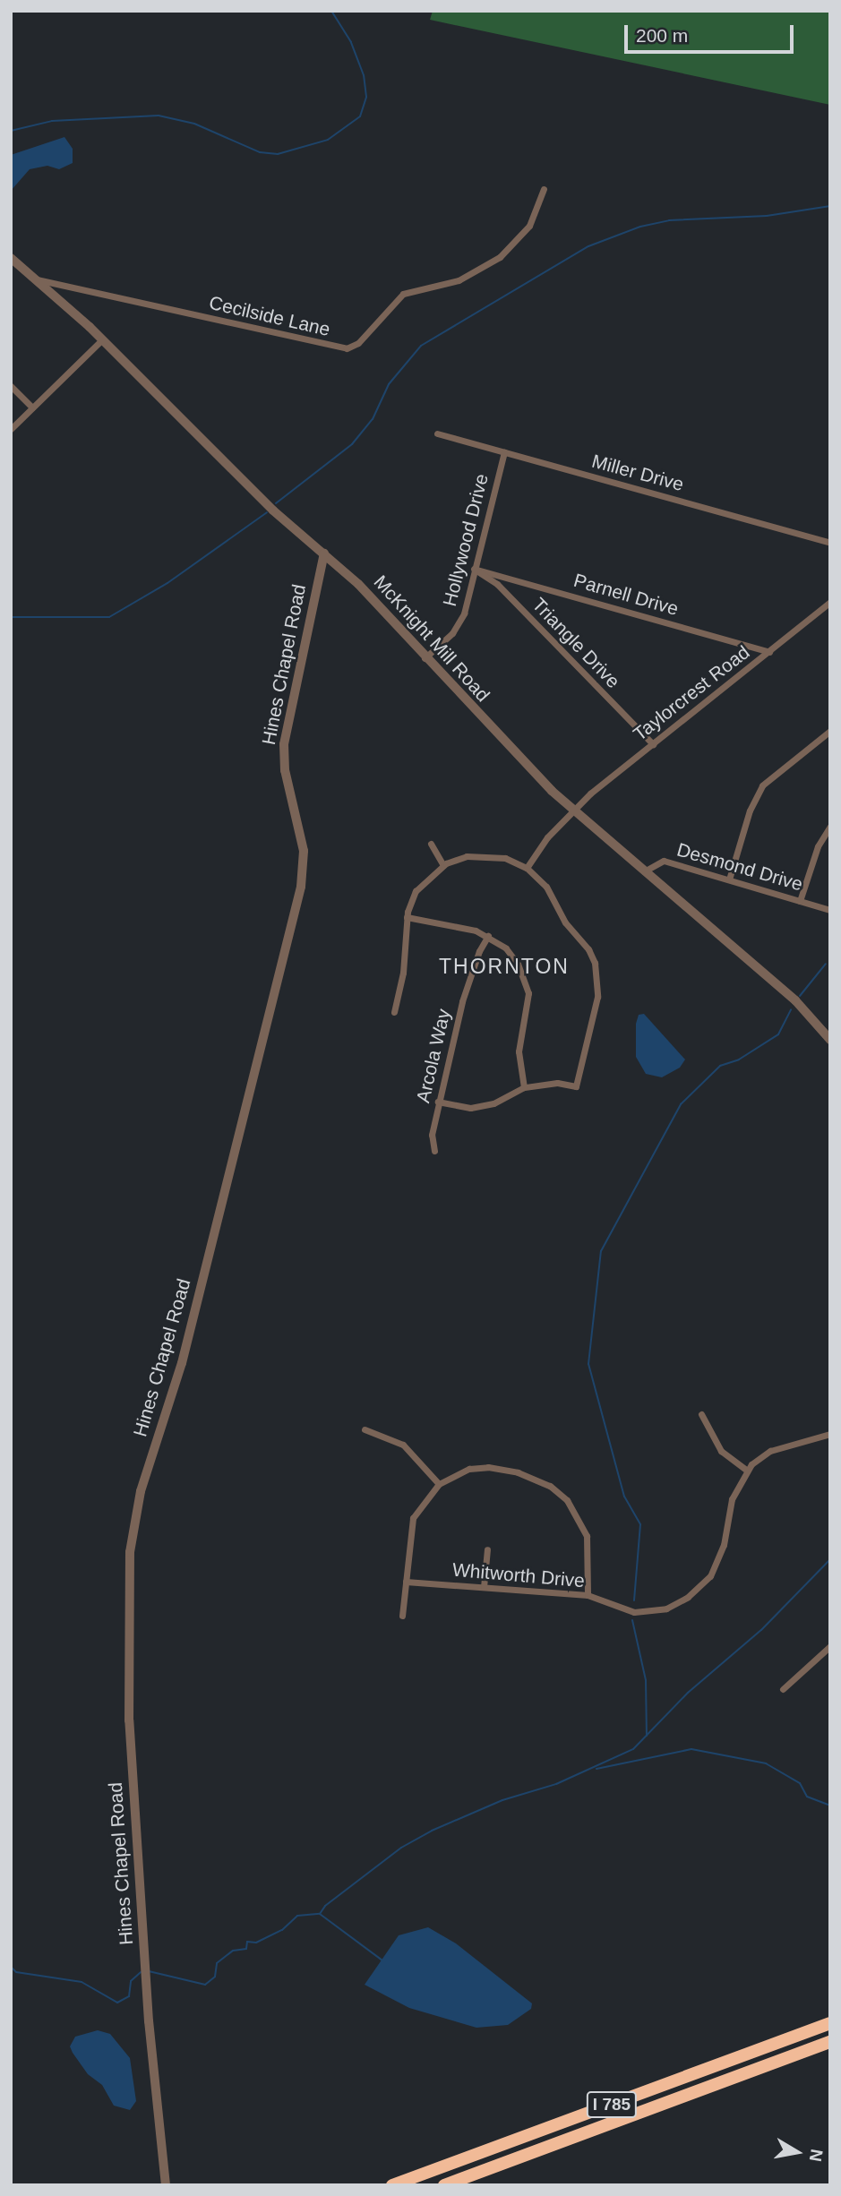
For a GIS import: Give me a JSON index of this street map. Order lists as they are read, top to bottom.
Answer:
{
  "streets": {
    "highway": ["I 785"],
    "street": [
      "Cecilside Lane",
      "Miller Drive",
      "Hollywood Drive",
      "Parnell Drive",
      "McKnight Mill Road",
      "Triangle Drive",
      "Hines Chapel Road",
      "Taylorcrest Road",
      "Desmond Drive",
      "Arcola Way",
      "Whitworth Drive"
    ]
  },
  "crossings": [
    ["Cecilside Lane", "McKnight Mill Road"],
    ["Miller Drive", "Hollywood Drive"],
    ["Hollywood Drive", "Parnell Drive"],
    ["Hollywood Drive", "McKnight Mill Road"],
    ["Hollywood Drive", "Triangle Drive"],
    ["Parnell Drive", "Triangle Drive"],
    ["Parnell Drive", "Taylorcrest Road"],
    ["McKnight Mill Road", "Hines Chapel Road"],
    ["McKnight Mill Road", "Taylorcrest Road"],
    ["McKnight Mill Road", "Desmond Drive"],
    ["Triangle Drive", "Taylorcrest Road"]
  ],
  "districts": ["THORNTON"],
  "scale_bar": "200 m",
  "north": "right"
}
